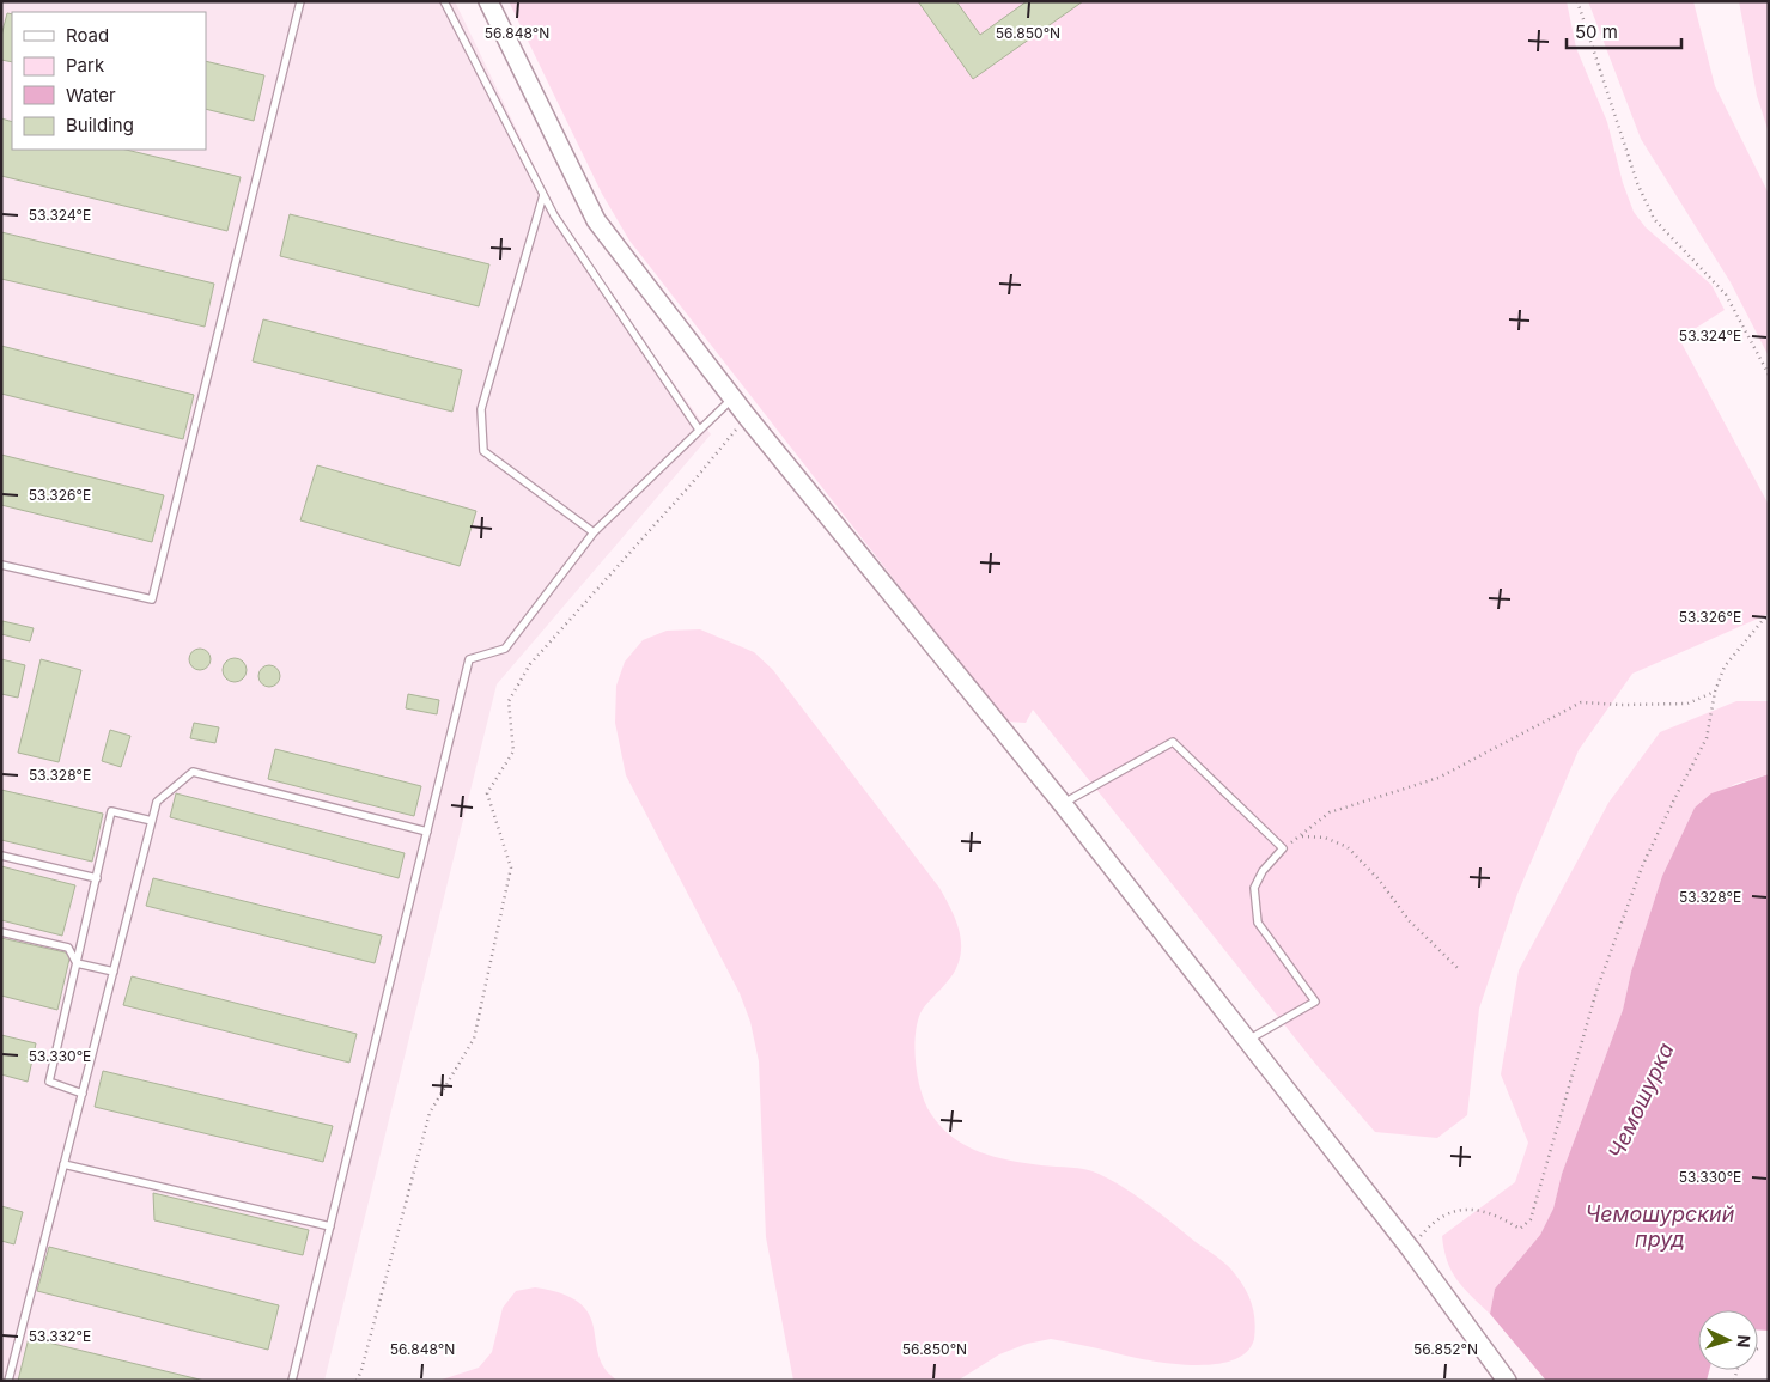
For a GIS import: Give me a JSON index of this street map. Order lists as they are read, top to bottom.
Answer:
{
  "water": ["Чемошурка", "Чемошурский пруд"],
  "legend": [
    "Road",
    "Park",
    "Water",
    "Building"
  ],
  "scale_bar": "50 m",
  "north": "right",
  "coordinates": [
    "56.848°N",
    "56.850°N",
    "53.324°E",
    "53.326°E",
    "53.328°E",
    "53.330°E",
    "53.332°E",
    "56.852°N"
  ]
}
